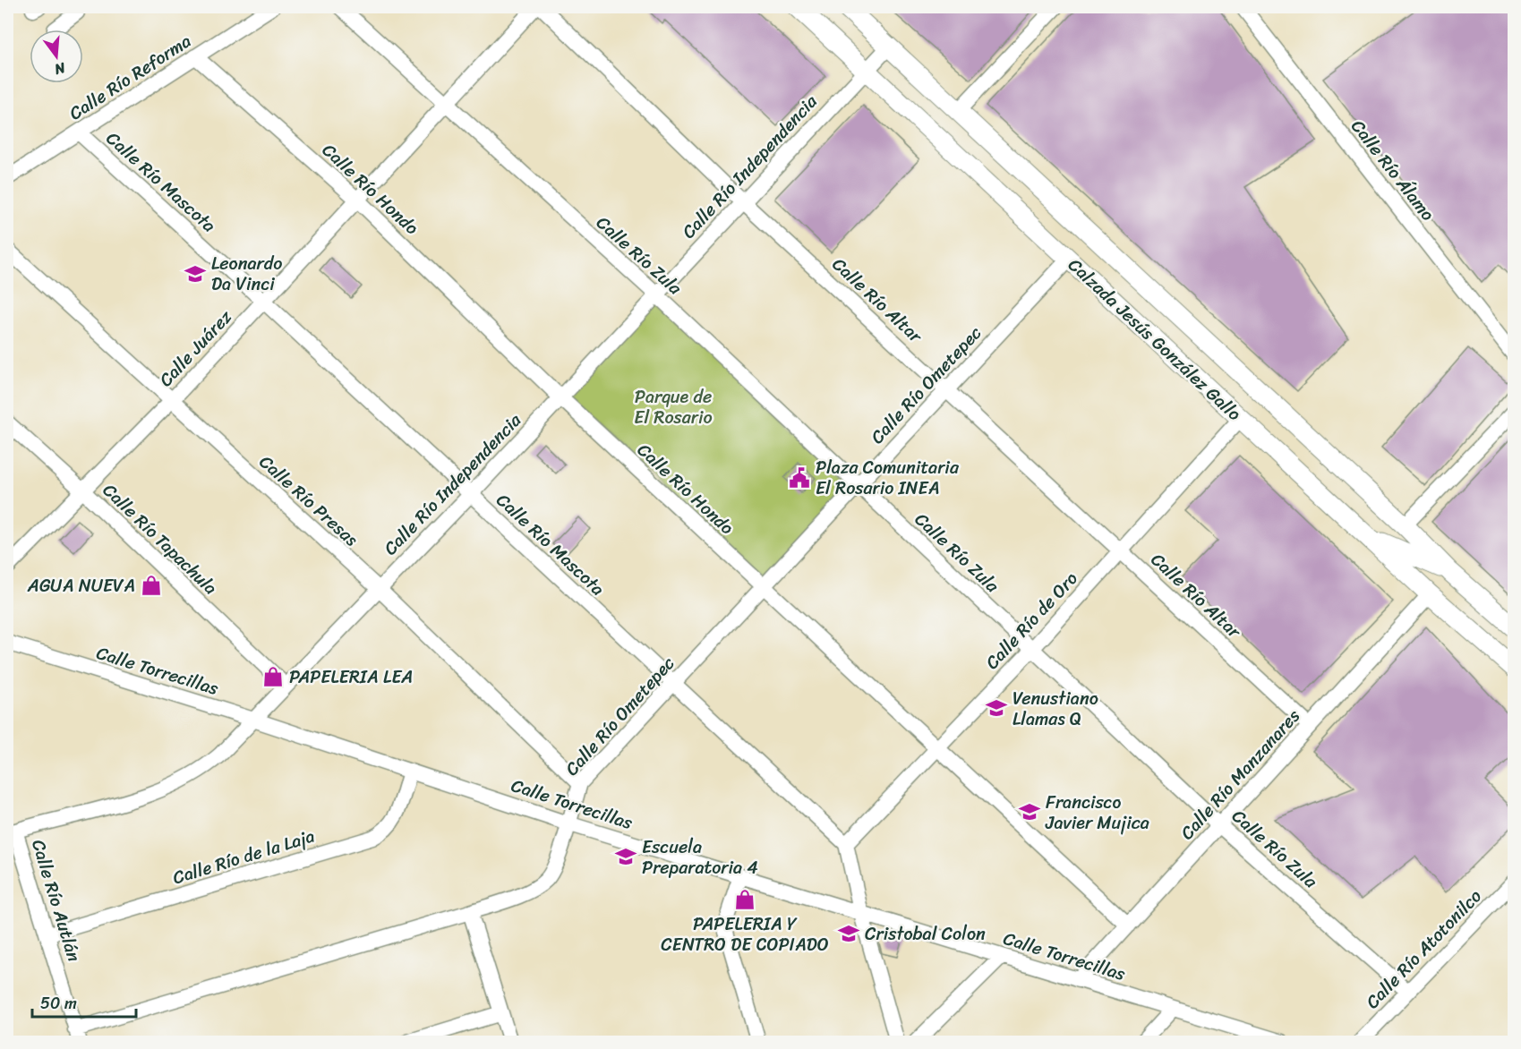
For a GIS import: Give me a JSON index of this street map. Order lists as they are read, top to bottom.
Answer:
{
  "streets": {
    "main road": ["Calzada Jesús González Gallo"],
    "street": [
      "Calle Río Reforma",
      "Calle Río Independencia",
      "Calle Río Álamo",
      "Calle Río Mascota",
      "Calle Río Hondo",
      "Calle Río Zula",
      "Calle Río Altar",
      "Calle Juárez",
      "Calle Río Ometepec",
      "Calle Río Presas",
      "Calle Río Tapachula",
      "Calle Río de Oro",
      "Calle Torrecillas",
      "Calle Río Manzanares",
      "Calle Río de la Laja",
      "Calle Río Autlán",
      "Calle Río Atotonilco"
    ]
  },
  "crossings": [
    ["Calle Río Reforma", "Calle Río Mascota"],
    ["Calle Río Reforma", "Calle Río Hondo"],
    ["Calle Río Independencia", "Calle Río Mascota"],
    ["Calle Río Independencia", "Calle Río Hondo"],
    ["Calle Río Independencia", "Calle Río Zula"],
    ["Calle Río Independencia", "Calle Río Altar"],
    ["Calle Río Independencia", "Calzada Jesús González Gallo"],
    ["Calle Río Independencia", "Calle Río Presas"],
    ["Calle Río Independencia", "Calle Río Tapachula"],
    ["Calle Río Independencia", "Calle Torrecillas"],
    ["Calle Río Independencia", "Calle Río Autlán"],
    ["Calle Río Mascota", "Calle Juárez"],
    ["Calle Río Mascota", "Calle Río Ometepec"],
    ["Calle Río Mascota", "Calle Río de Oro"],
    ["Calle Río Hondo", "Calle Juárez"],
    ["Calle Río Hondo", "Calle Río Ometepec"],
    ["Calle Río Hondo", "Calle Río de Oro"],
    ["Calle Río Hondo", "Calle Río Manzanares"],
    ["Calle Río Zula", "Calle Juárez"],
    ["Calle Río Zula", "Calle Río Ometepec"],
    ["Calle Río Zula", "Calle Río de Oro"],
    ["Calle Río Zula", "Calle Río Manzanares"],
    ["Calle Río Zula", "Calle Río Atotonilco"],
    ["Calle Río Altar", "Calle Río Ometepec"],
    ["Calle Río Altar", "Calle Río de Oro"],
    ["Calle Río Altar", "Calle Río Manzanares"],
    ["Calzada Jesús González Gallo", "Calle Río Ometepec"],
    ["Calzada Jesús González Gallo", "Calle Río de Oro"],
    ["Calzada Jesús González Gallo", "Calle Río Manzanares"],
    ["Calle Juárez", "Calle Río Presas"],
    ["Calle Juárez", "Calle Río Tapachula"],
    ["Calle Río Ometepec", "Calle Río Presas"],
    ["Calle Río Ometepec", "Calle Torrecillas"],
    ["Calle Río Ometepec", "Calle Río Autlán"],
    ["Calle Torrecillas", "Calle Río Manzanares"],
    ["Calle Torrecillas", "Calle Río de la Laja"],
    ["Calle Río de la Laja", "Calle Río Autlán"]
  ],
  "parks": ["Parque de El Rosario"],
  "places": {
    "school or university": [
      "Leonardo Da Vinci",
      "Venustiano Llamas Q",
      "Francisco Javier Mujica",
      "Escuela Preparatoria 4",
      "Cristobal Colon"
    ],
    "public building": ["Plaza Comunitaria El Rosario INEA"],
    "shop": ["AGUA NUEVA", "PAPELERIA LEA", "PAPELERIA Y CENTRO DE COPIADO"]
  },
  "scale_bar": "50 m",
  "north": "bottom"
}
